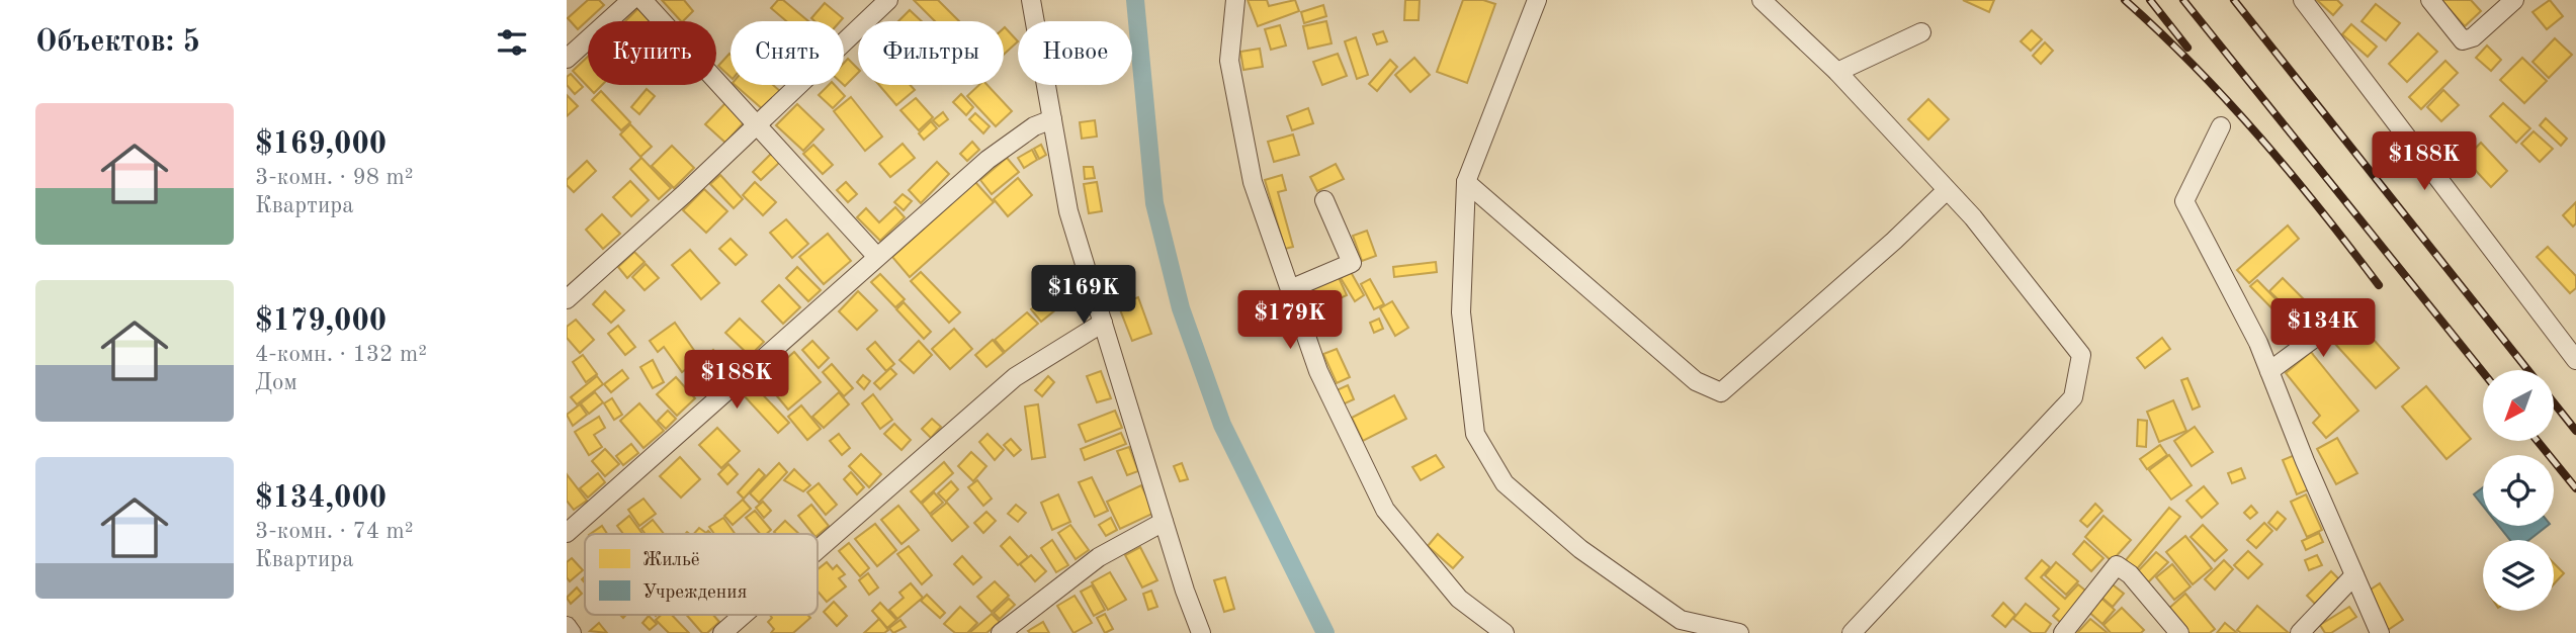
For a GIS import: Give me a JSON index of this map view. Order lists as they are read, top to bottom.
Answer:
{
  "legend": ["Жильё", "Учреждения"],
  "north": "bottom left",
  "page": {
    "heading": "Объектов: 5",
    "chip": [
      "Купить",
      "Снять",
      "Фильтры",
      "Новое"
    ],
    "list": [
      {
        "name": "$169,000",
        "note": "3-комн. · 98 m² · Квартира"
      },
      {
        "name": "$179,000",
        "note": "4-комн. · 132 m² · Дом"
      },
      {
        "name": "$134,000",
        "note": "3-комн. · 74 m² · Квартира"
      }
    ],
    "price": [
      "$188K",
      "$169K",
      "$179K",
      "$134K",
      "$188K"
    ]
  }
}
